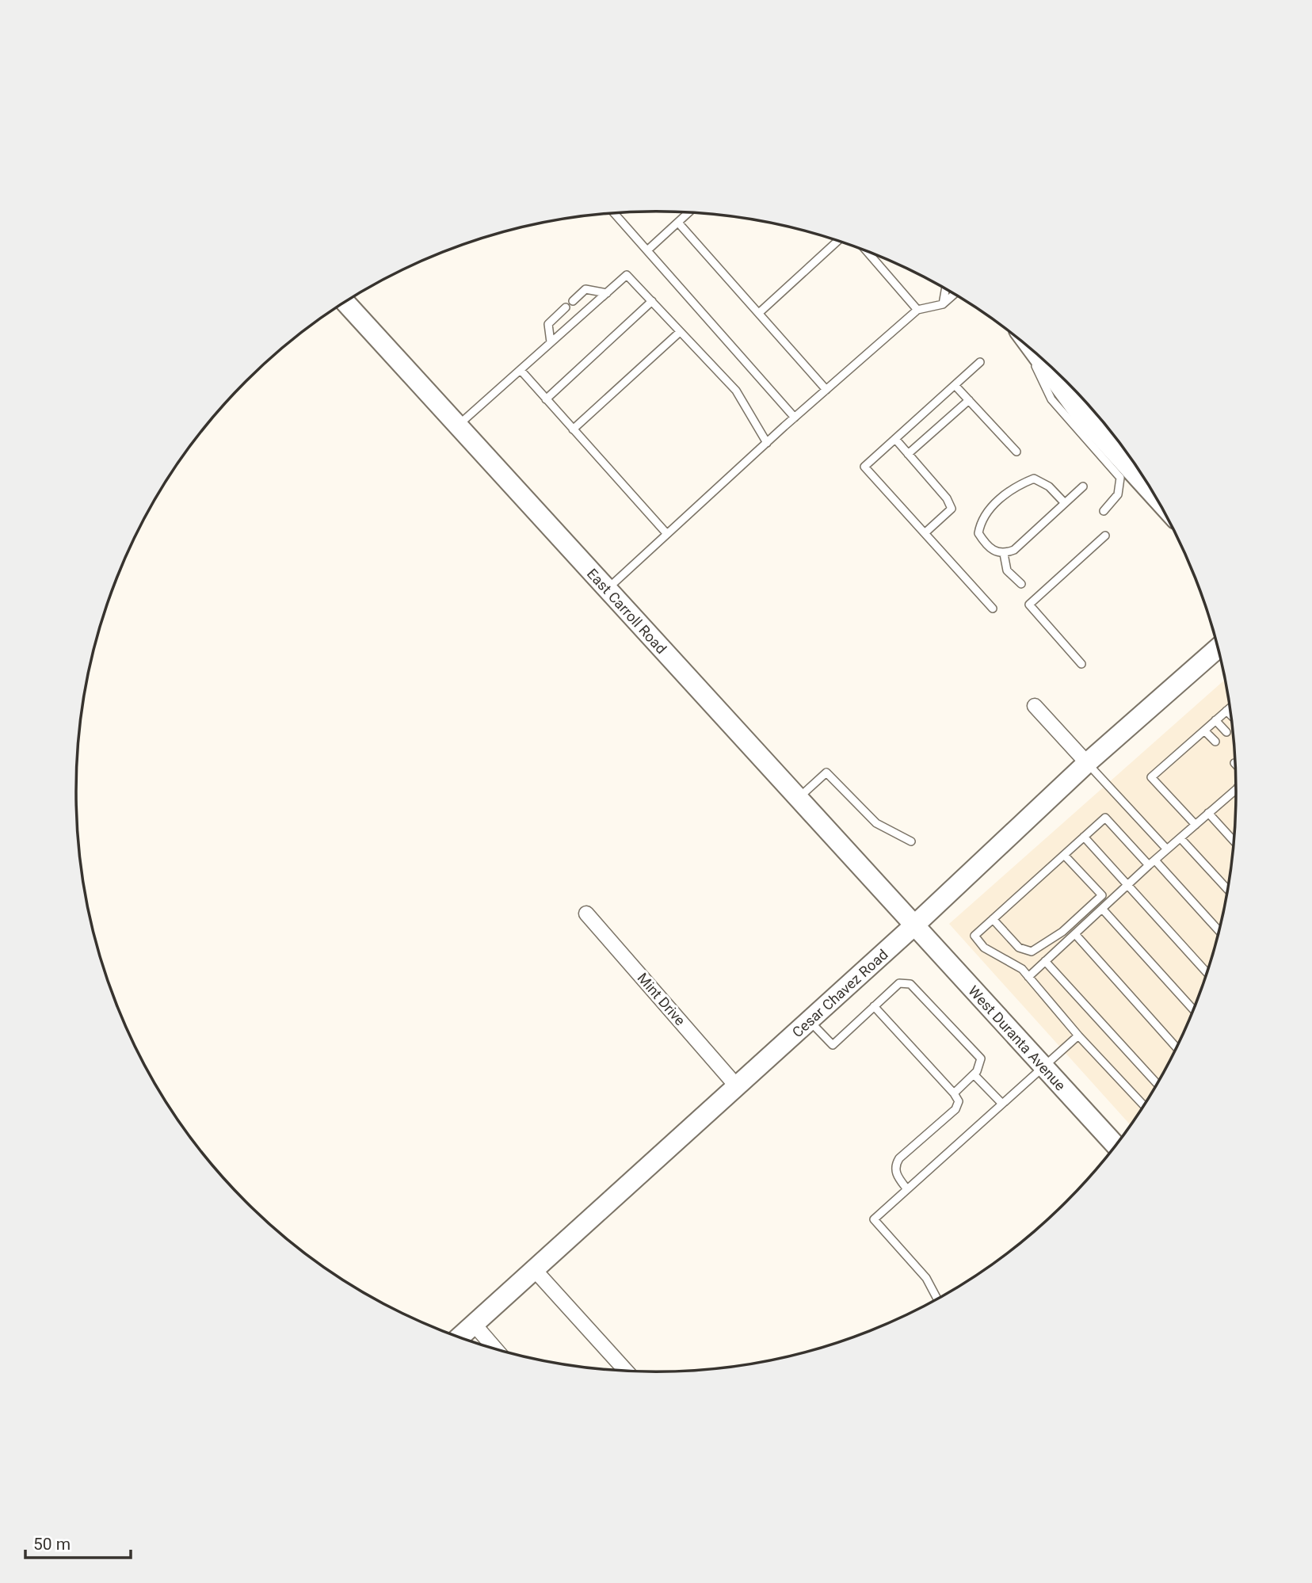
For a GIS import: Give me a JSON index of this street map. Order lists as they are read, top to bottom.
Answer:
{
  "streets": {
    "street": [
      "East Carroll Road",
      "Cesar Chavez Road",
      "Mint Drive",
      "West Duranta Avenue"
    ]
  },
  "crossings": [
    ["East Carroll Road", "Cesar Chavez Road"],
    ["East Carroll Road", "West Duranta Avenue"],
    ["Cesar Chavez Road", "Mint Drive"],
    ["Cesar Chavez Road", "West Duranta Avenue"]
  ],
  "scale_bar": "50 m"
}
